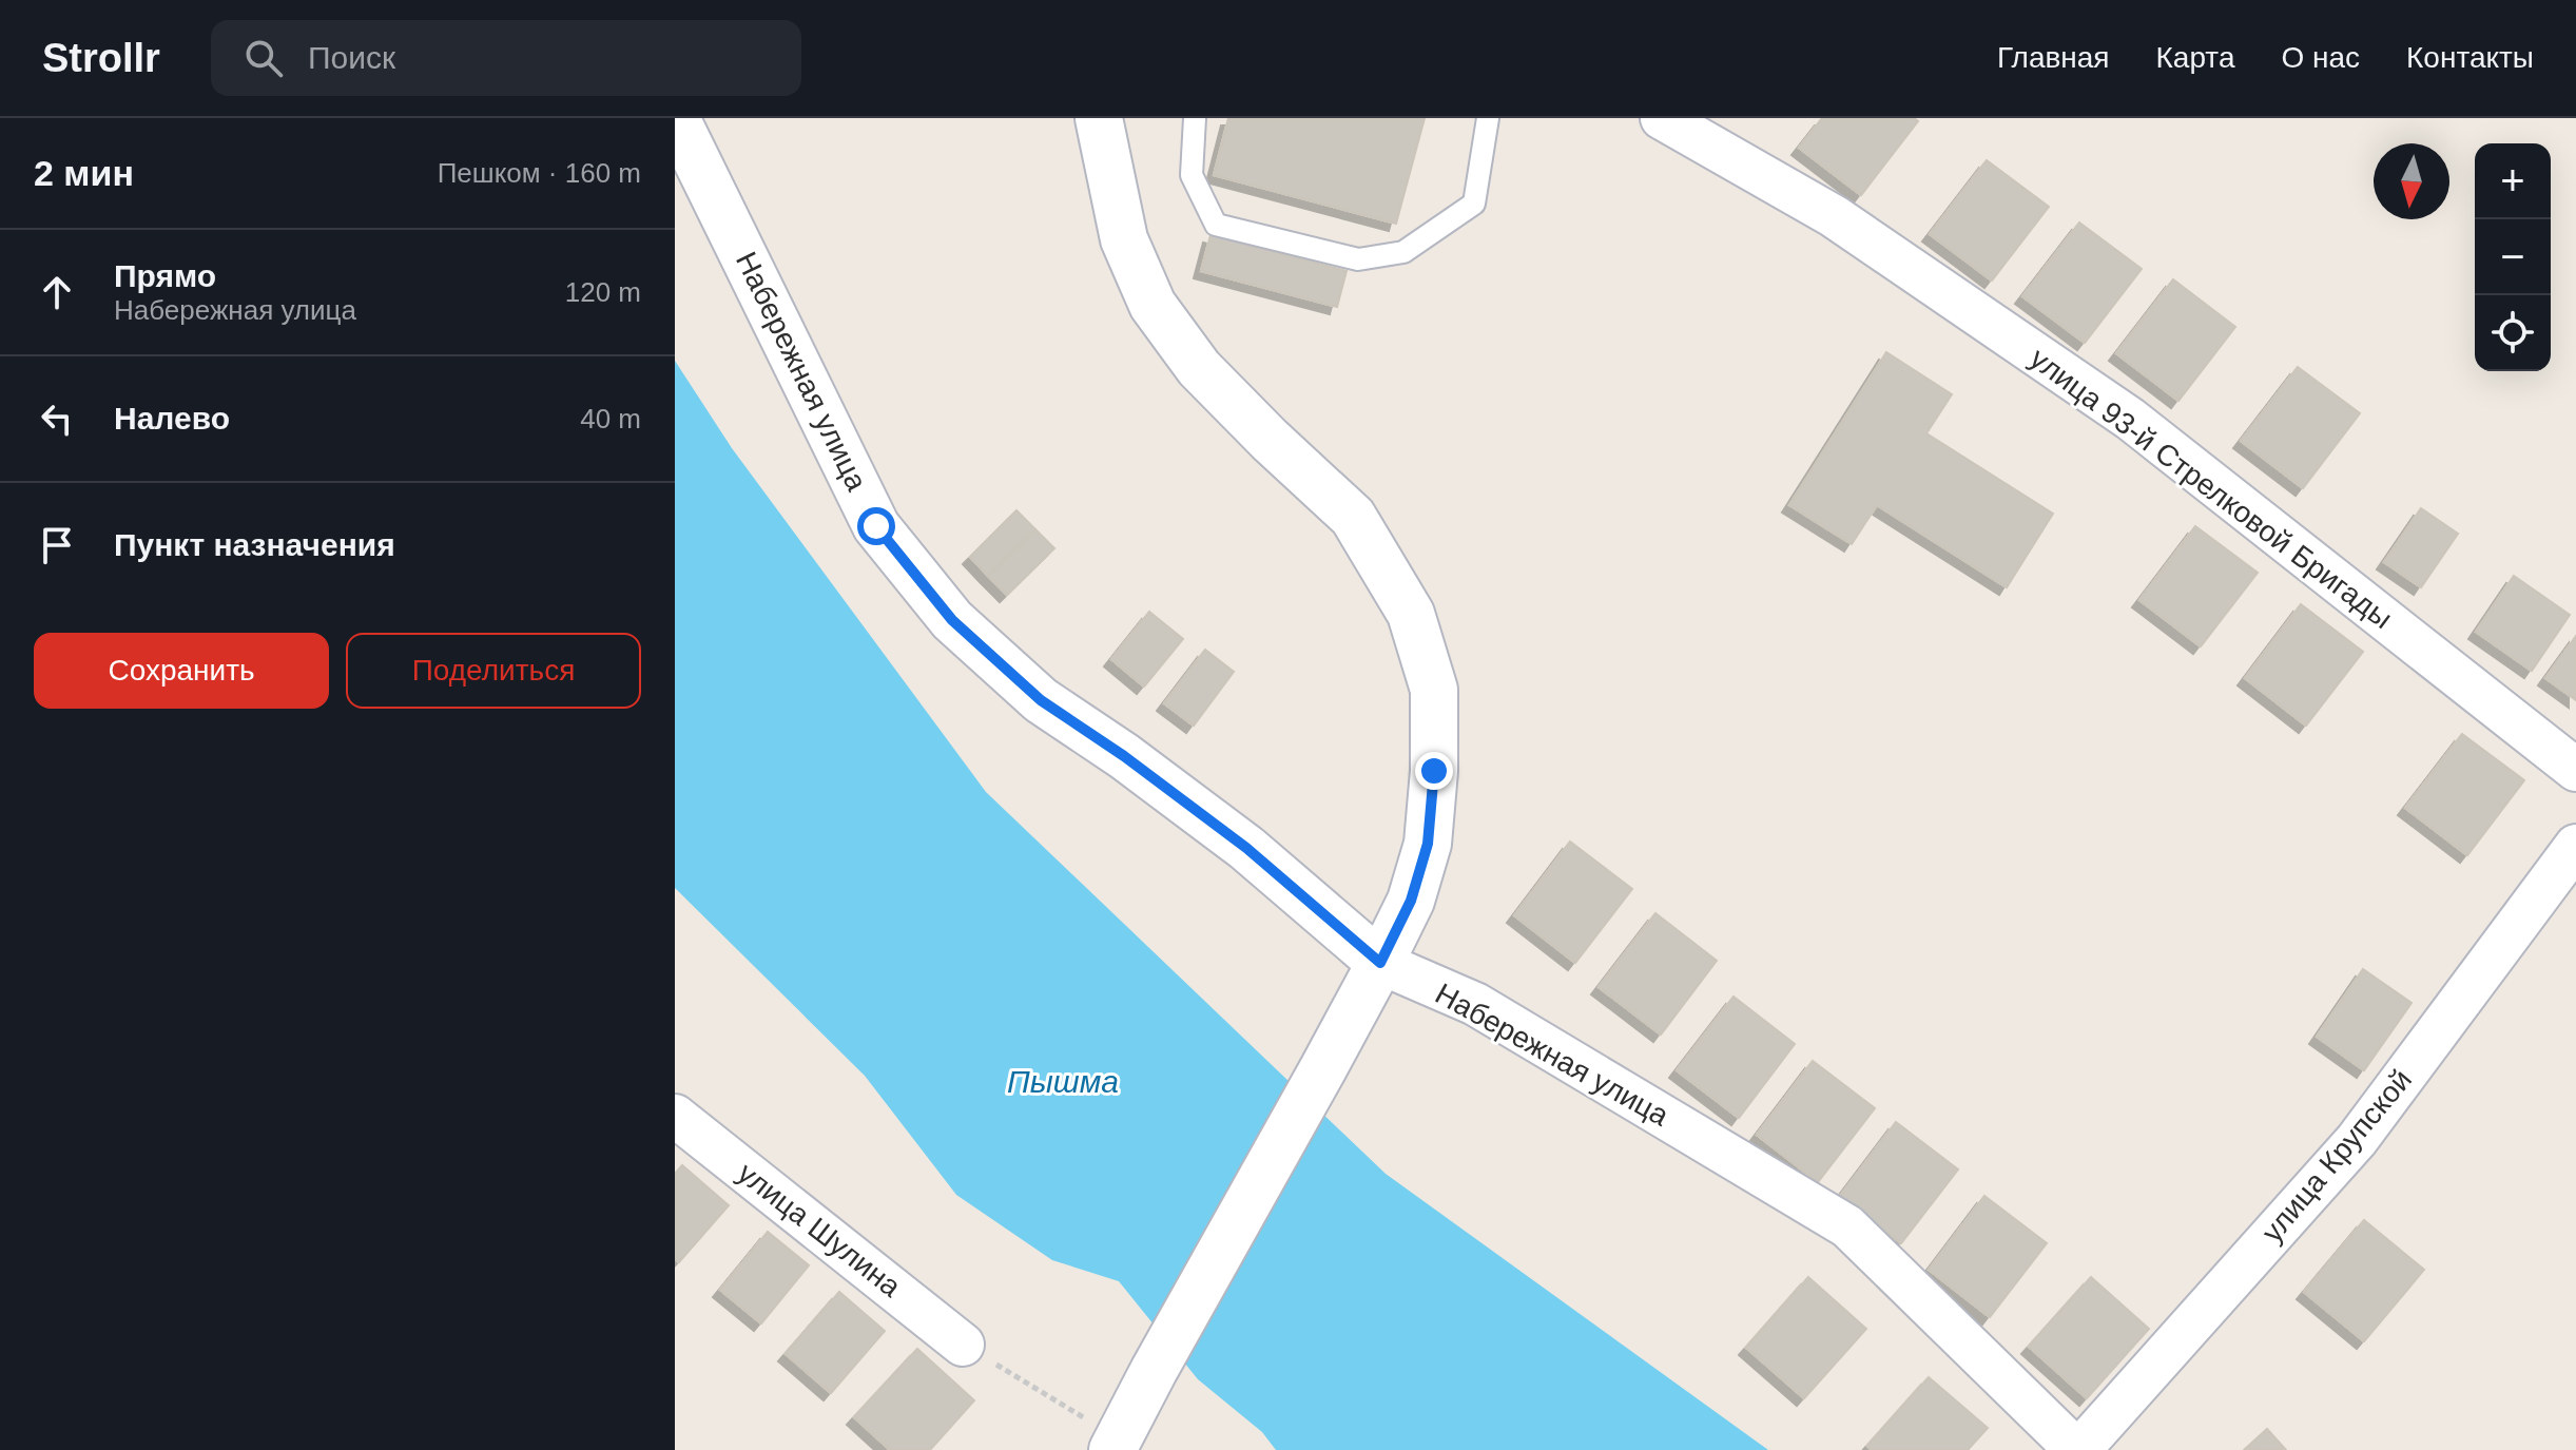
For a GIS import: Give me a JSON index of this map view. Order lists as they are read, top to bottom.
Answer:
{
  "streets": {
    "main road": ["Набережная улица"],
    "street": ["улица 93-й Стрелковой Бригады", "улица Крупской", "улица Шулина"]
  },
  "crossings": [
    ["Набережная улица", "улица Крупской"]
  ],
  "water": ["Пышма"],
  "north": "bottom",
  "page": {
    "header": "Strollr",
    "search": "Поиск",
    "nav": [
      "Главная",
      "Карта",
      "О нас",
      "Контакты"
    ],
    "heading": ["2 мин", "Пешком · 160 m"],
    "map_buttons": ["+", "−"],
    "list": [
      ["Прямо", "Набережная улица", "120 m"],
      ["Налево", "40 m"],
      "Пункт назначения"
    ],
    "buttons": ["Сохранить", "Поделиться"]
  }
}
